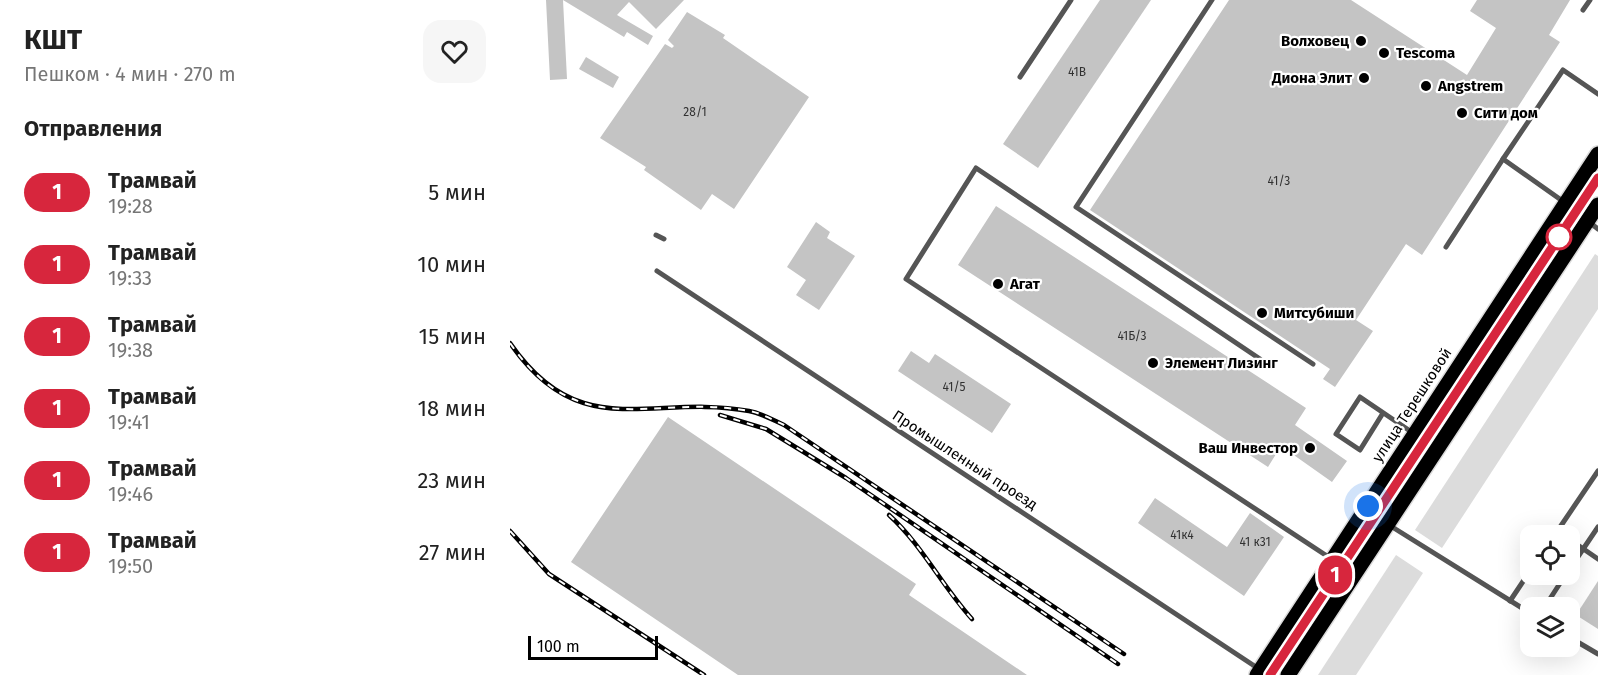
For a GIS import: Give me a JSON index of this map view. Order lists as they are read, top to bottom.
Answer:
{
  "streets": {
    "main road": ["улица Терешковой"],
    "lane": ["Промышленный проезд"]
  },
  "crossings": [
    ["улица Терешковой", "Промышленный проезд"]
  ],
  "places": [
    "Волховец",
    "Tescoma",
    "Диона Элит",
    "Angstrem",
    "Сити дом",
    "Агат",
    "Митсубиши",
    "Элемент Лизинг",
    "Ваш Инвестор"
  ],
  "lines": ["tram line 1"],
  "house_numbers": [
    "41В",
    "28/1",
    "41/3",
    "41Б/3",
    "41/5",
    "41к4",
    "41 к31"
  ],
  "scale_bar": "100 m",
  "page": {
    "heading": [
      ["КШТ", "Пешком · 4 мин · 270 m"],
      "Отправления"
    ],
    "on_map": "1",
    "list": [
      {
        "mark": "1",
        "name": "Трамвай",
        "note": "19:28",
        "value": "5 мин"
      },
      {
        "mark": "1",
        "name": "Трамвай",
        "note": "19:33",
        "value": "10 мин"
      },
      {
        "mark": "1",
        "name": "Трамвай",
        "note": "19:38",
        "value": "15 мин"
      },
      {
        "mark": "1",
        "name": "Трамвай",
        "note": "19:41",
        "value": "18 мин"
      },
      {
        "mark": "1",
        "name": "Трамвай",
        "note": "19:46",
        "value": "23 мин"
      },
      {
        "mark": "1",
        "name": "Трамвай",
        "note": "19:50",
        "value": "27 мин"
      }
    ],
    "scale": "100 m"
  }
}
